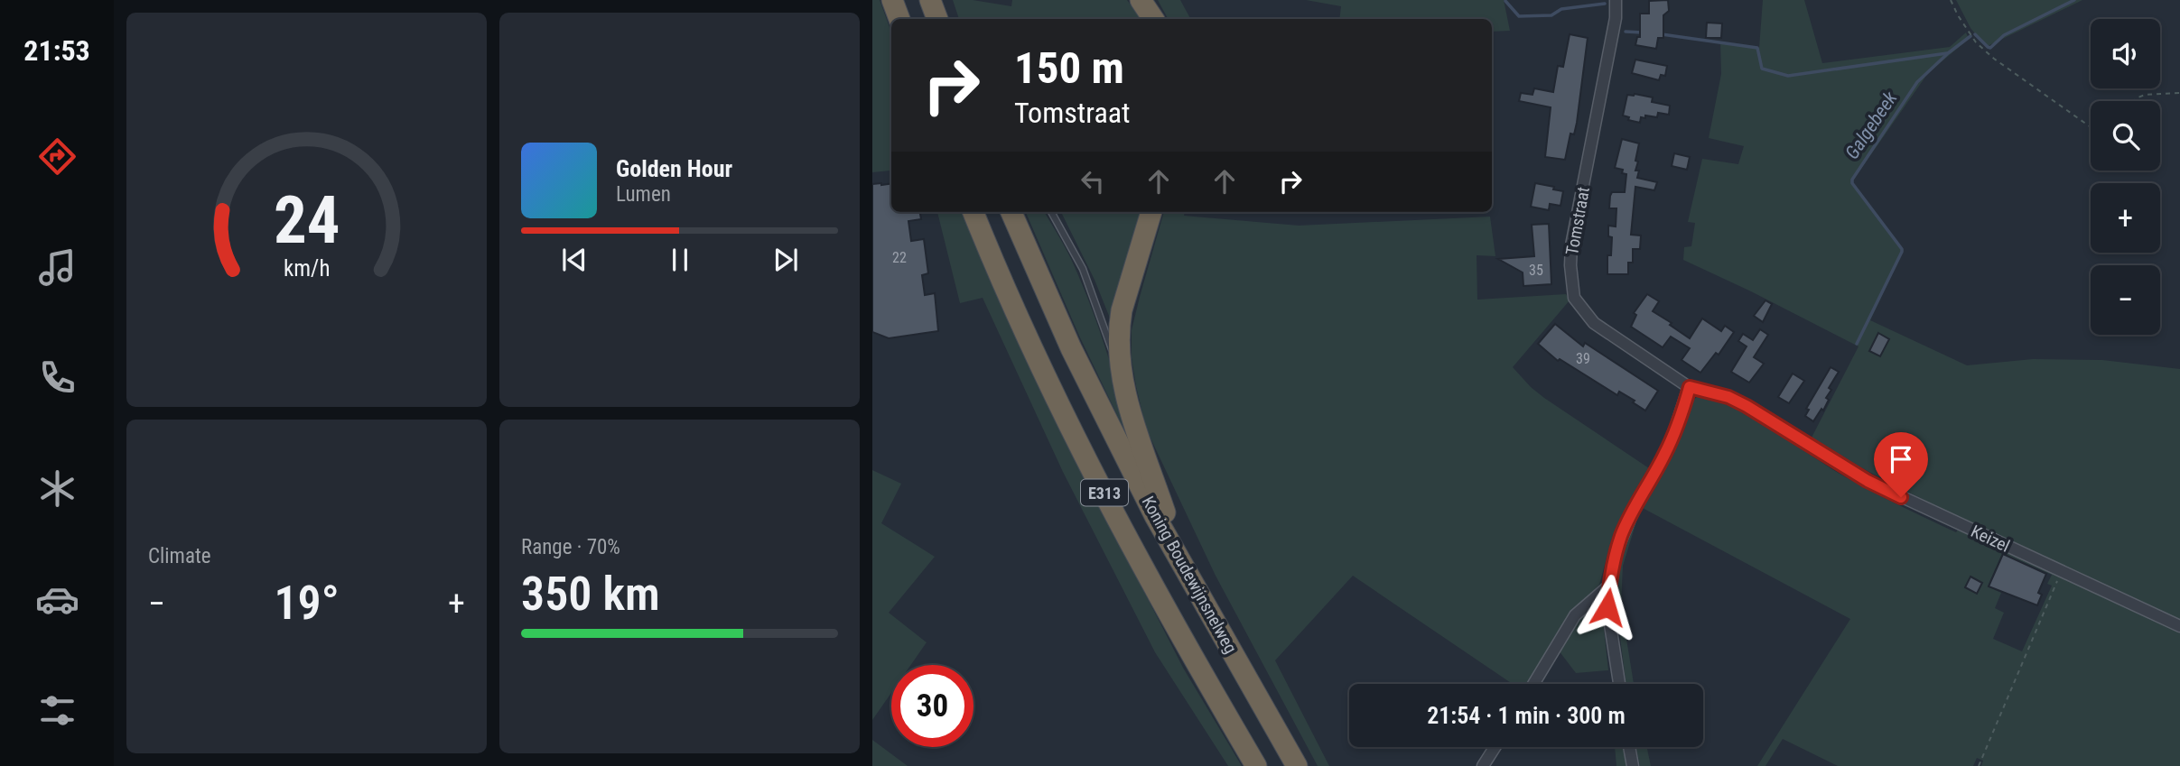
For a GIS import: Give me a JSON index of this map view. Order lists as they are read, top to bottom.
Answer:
{
  "streets": {
    "highway": ["E313", "Koning Boudewijnsnelweg"],
    "street": ["Tomstraat", "Keizel"]
  },
  "crossings": [
    ["Tomstraat", "Keizel"]
  ],
  "water": ["Galgebeek"],
  "house_numbers": ["22", "35", "39"],
  "page": {
    "tabs": "21:53",
    "map_buttons": ["+", "−"],
    "turn": ["150 m", "Tomstraat"],
    "song": ["Golden Hour", "Lumen"],
    "tile": [
      "Climate",
      ["Range · 70%", "350 km"]
    ],
    "heat": ["−", "19°", "+"],
    "limit": "30",
    "trip": "21:54 · 1 min · 300 m",
    "gauge": ["24", "km/h"]
  }
}
